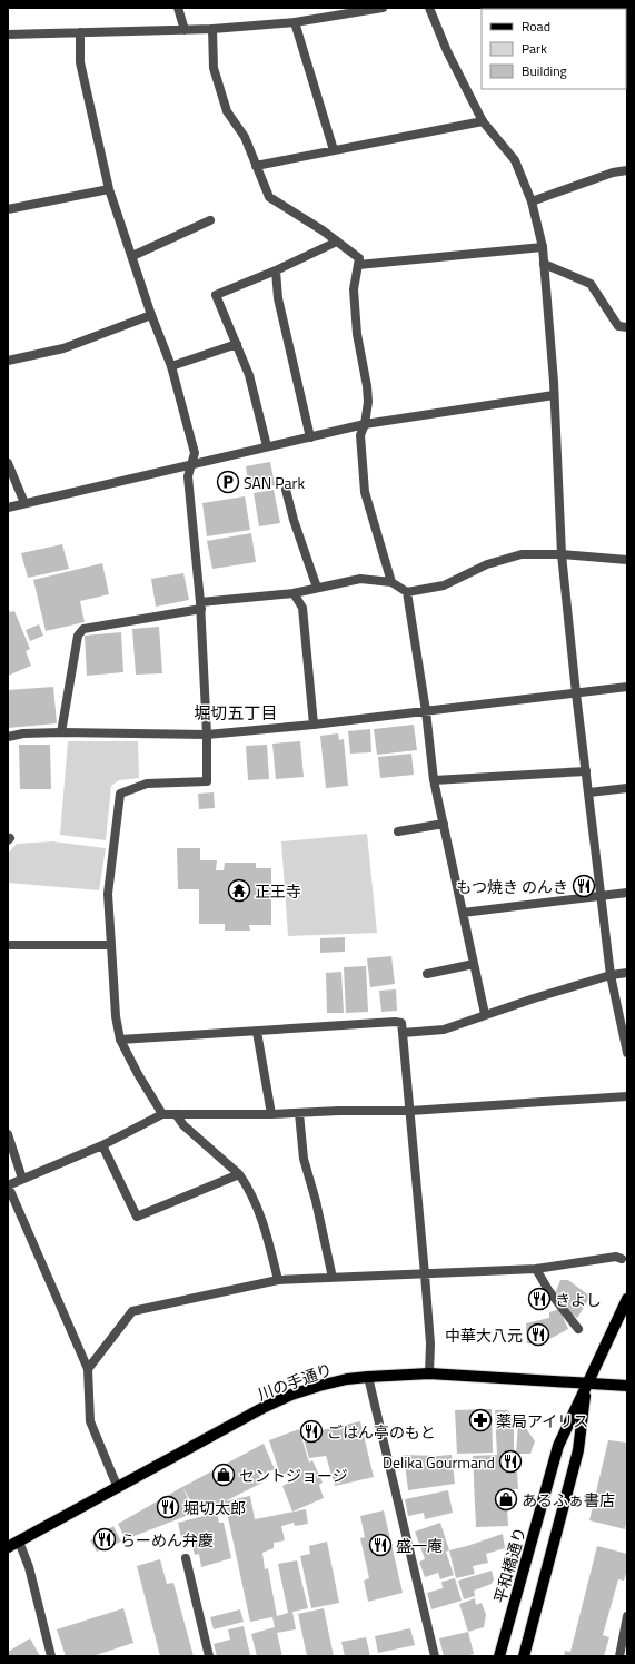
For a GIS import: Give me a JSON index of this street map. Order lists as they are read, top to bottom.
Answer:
{
  "streets": {
    "main road": ["川の手通り", "平和橋通り"]
  },
  "crossings": [
    ["川の手通り", "平和橋通り"]
  ],
  "districts": ["堀切五丁目"],
  "places": {
    "parking": ["SAN Park"],
    "restaurant": [
      "もつ焼き のんき",
      "きよし",
      "中華大八元",
      "ごはん亭のもと",
      "Delika Gourmand",
      "堀切太郎",
      "らーめん弁慶",
      "盛一庵"
    ],
    "temple": ["正王寺"],
    "pharmacy": ["薬局アイリス"],
    "shop": ["セントジョージ", "あるふぁ書店"]
  },
  "legend": ["Road", "Park", "Building"]
}
